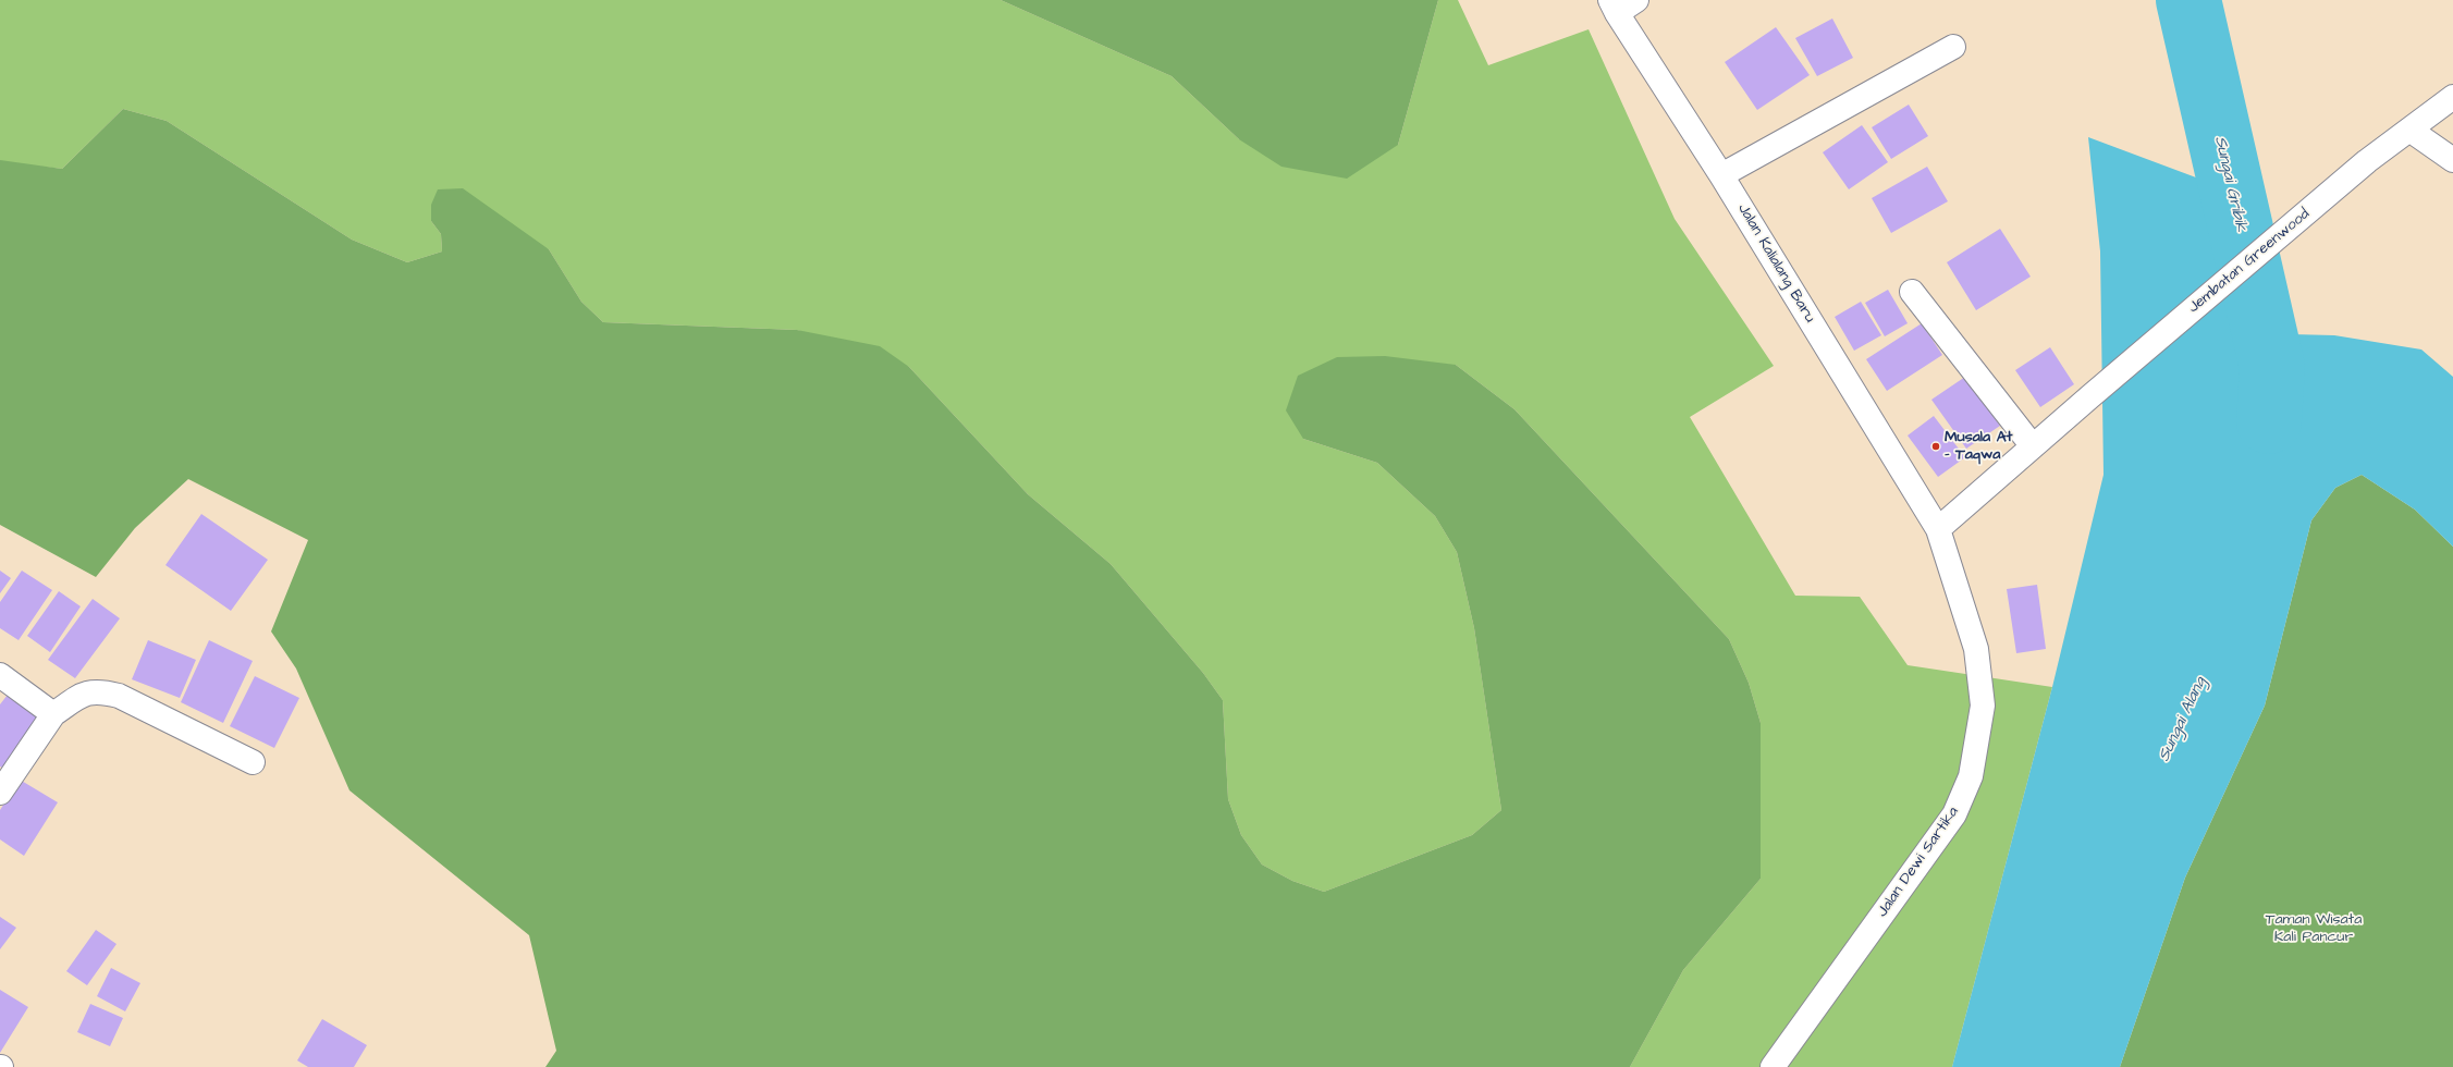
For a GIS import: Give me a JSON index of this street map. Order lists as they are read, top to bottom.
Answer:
{
  "streets": {
    "street": ["Jembatan Greenwood", "Jalan Kalialang Baru", "Jalan Dewi Sartika"]
  },
  "crossings": [
    ["Jembatan Greenwood", "Jalan Kalialang Baru"],
    ["Jembatan Greenwood", "Jalan Dewi Sartika"],
    ["Jalan Kalialang Baru", "Jalan Dewi Sartika"]
  ],
  "water": ["Sungai Gribik", "Sungai Alang"],
  "parks": ["Taman Wisata Kali Pancur"],
  "places": ["Musala At - Taqwa"]
}
